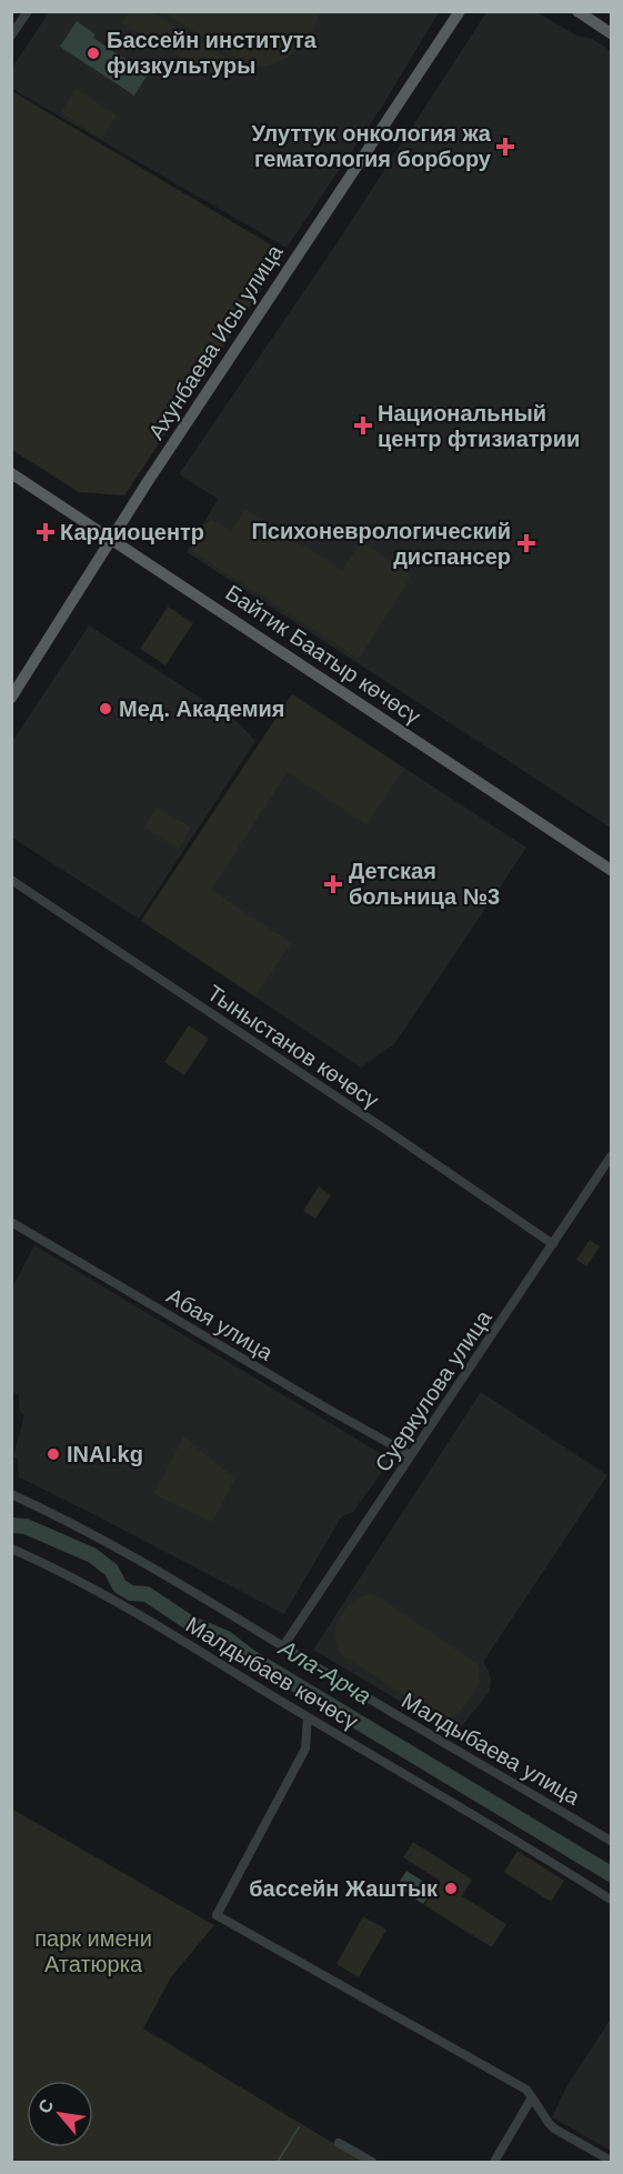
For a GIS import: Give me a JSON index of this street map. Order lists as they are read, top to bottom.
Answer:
{
  "streets": {
    "main road": ["Ахунбаева Исы улица", "Байтик Баатыр көчөсү"],
    "street": [
      "Тыныстанов көчөсү",
      "Абая улица",
      "Суеркулова улица",
      "Малдыбаев көчөсү",
      "Малдыбаева улица"
    ]
  },
  "crossings": [
    ["Ахунбаева Исы улица", "Байтик Баатыр көчөсү"],
    ["Тыныстанов көчөсү", "Суеркулова улица"],
    ["Абая улица", "Суеркулова улица"],
    ["Суеркулова улица", "Малдыбаев көчөсү"],
    ["Суеркулова улица", "Малдыбаева улица"],
    ["Малдыбаев көчөсү", "Малдыбаева улица"]
  ],
  "water": ["Ала-Арча"],
  "parks": ["парк имени Ататюрка"],
  "places": {
    "other": [
      "Бассейн института физкультуры",
      "Мед. Академия",
      "INAI.kg",
      "бассейн Жаштык"
    ],
    "health": [
      "Улуттук онкология жа гематология борбору",
      "Национальный центр фтизиатрии",
      "Кардиоцентр",
      "Психоневрологический диспансер",
      "Детская больница №3"
    ]
  },
  "north": "top left"
}
